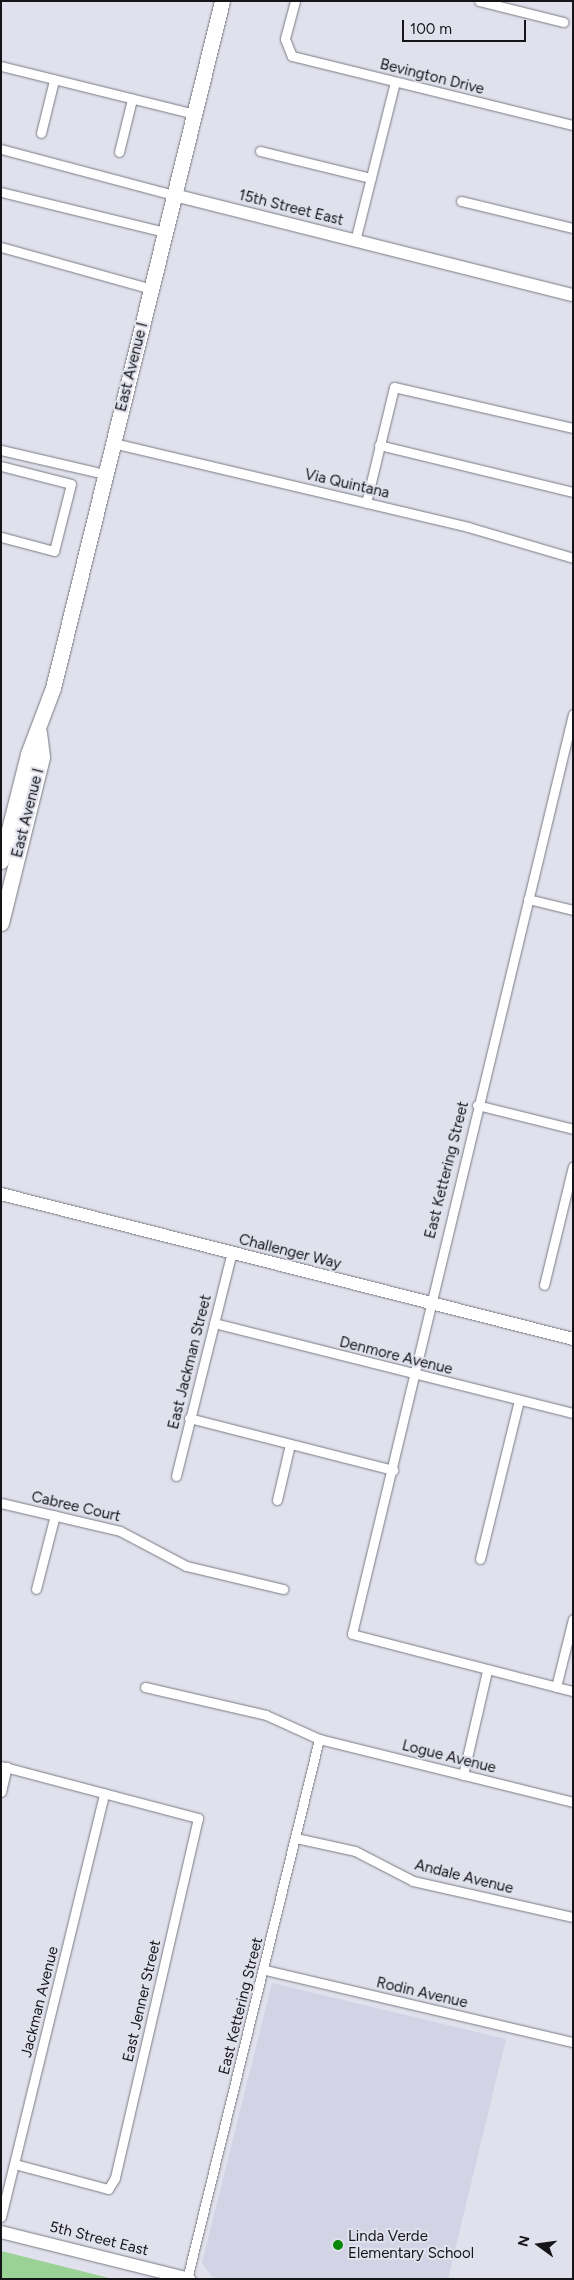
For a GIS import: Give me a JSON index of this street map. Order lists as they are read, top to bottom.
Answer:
{
  "streets": {
    "main road": ["East Avenue I"],
    "street": [
      "Bevington Drive",
      "15th Street East",
      "Via Quintana",
      "East Kettering Street",
      "Challenger Way",
      "Denmore Avenue",
      "East Jackman Street",
      "Cabree Court",
      "Logue Avenue",
      "Andale Avenue",
      "Rodin Avenue",
      "East Jenner Street",
      "Jackman Avenue",
      "5th Street East"
    ]
  },
  "crossings": [
    ["15th Street East", "East Avenue I"],
    ["East Avenue I", "Via Quintana"],
    ["East Kettering Street", "Challenger Way"],
    ["East Kettering Street", "Denmore Avenue"],
    ["East Kettering Street", "Logue Avenue"],
    ["East Kettering Street", "Andale Avenue"],
    ["East Kettering Street", "Rodin Avenue"],
    ["East Kettering Street", "5th Street East"],
    ["Challenger Way", "East Jackman Street"],
    ["Denmore Avenue", "East Jackman Street"],
    ["East Jenner Street", "Jackman Avenue"]
  ],
  "places": ["Linda Verde Elementary School"],
  "scale_bar": "100 m",
  "north": "left"
}
